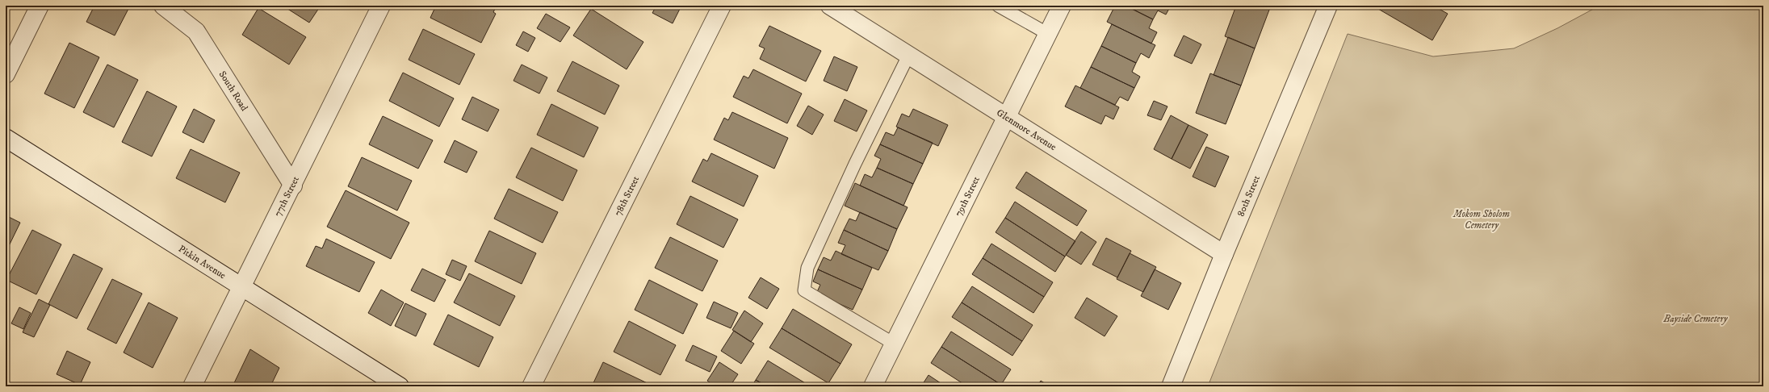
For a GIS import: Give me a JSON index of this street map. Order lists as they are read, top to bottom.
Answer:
{
  "streets": {
    "street": [
      "South Road",
      "Glenmore Avenue",
      "80th Street",
      "77th Street",
      "78th Street",
      "79th Street",
      "Pitkin Avenue"
    ]
  },
  "crossings": [
    ["South Road", "77th Street"],
    ["Glenmore Avenue", "80th Street"],
    ["Glenmore Avenue", "79th Street"],
    ["77th Street", "Pitkin Avenue"]
  ],
  "parks": ["Mokom Sholom Cemetery", "Bayside Cemetery"]
}
